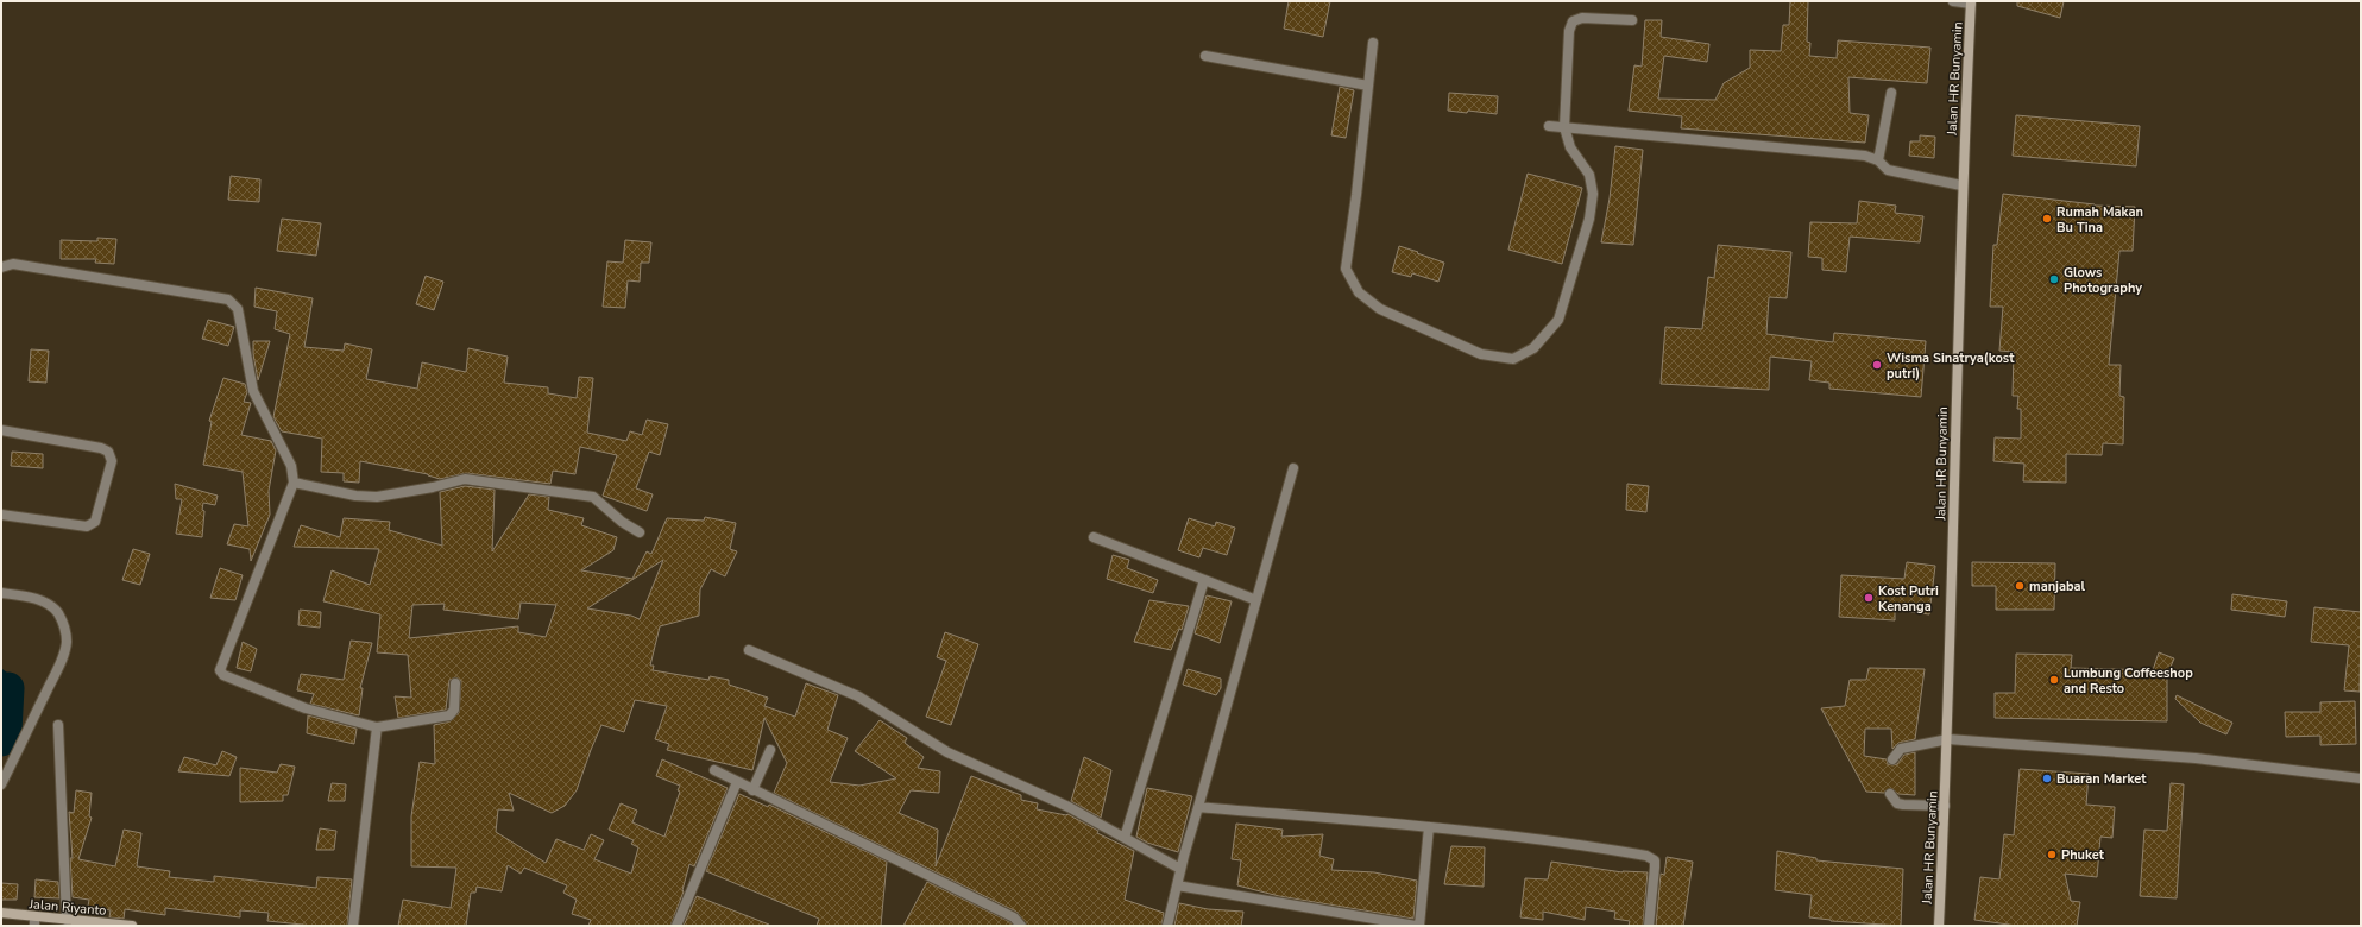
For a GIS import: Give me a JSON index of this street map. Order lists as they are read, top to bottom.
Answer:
{
  "streets": {
    "main road": ["Jalan HR Bunyamin", "Jalan Riyanto"]
  },
  "places": [
    "Rumah Makan Bu Tina",
    "Glows Photography",
    "Wisma Sinatrya(kost putri)",
    "manjabal",
    "Kost Putri Kenanga",
    "Lumbung Coffeeshop and Resto",
    "Buaran Market",
    "Phuket"
  ]
}
